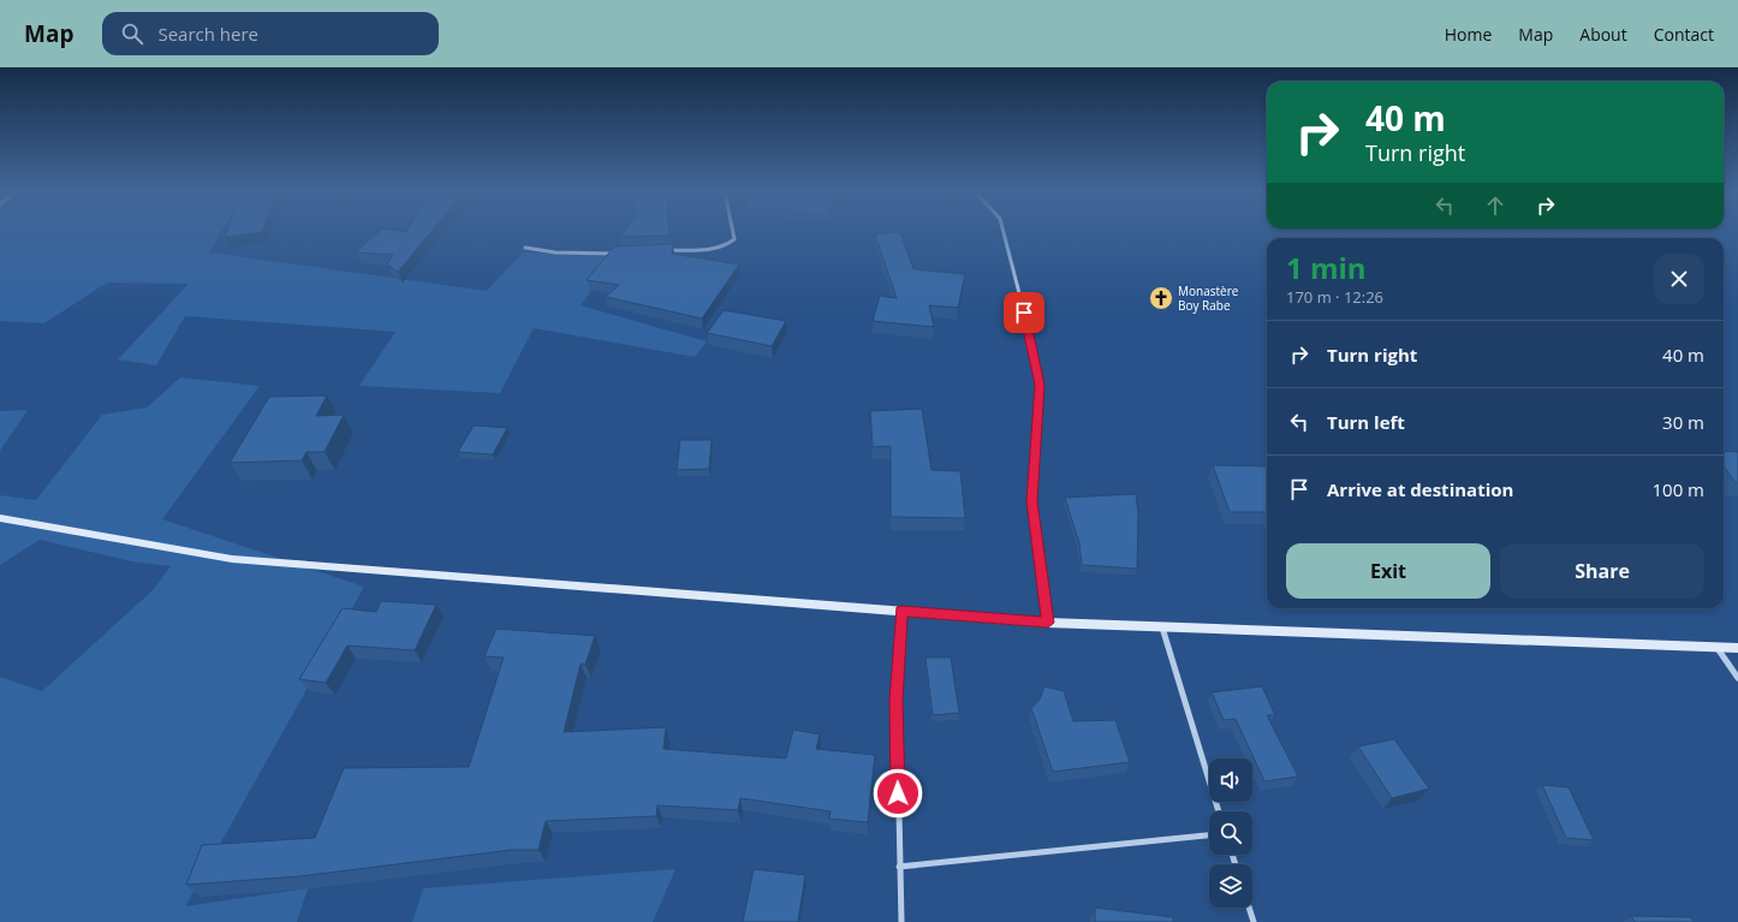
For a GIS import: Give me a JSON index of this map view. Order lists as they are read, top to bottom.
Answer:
{
  "places": {
    "church": ["Monastère Boy Rabe"]
  },
  "page": {
    "header": "Map",
    "search": "Search here",
    "nav": [
      "Home",
      "Map",
      "About",
      "Contact"
    ],
    "turn": ["40 m", "Turn right"],
    "heading": ["1 min", "170 m · 12:26"],
    "list": [
      {
        "name": "Turn right",
        "value": "40 m"
      },
      {
        "name": "Turn left",
        "value": "30 m"
      },
      {
        "name": "Arrive at destination",
        "value": "100 m"
      }
    ],
    "buttons": ["Exit", "Share"]
  }
}
